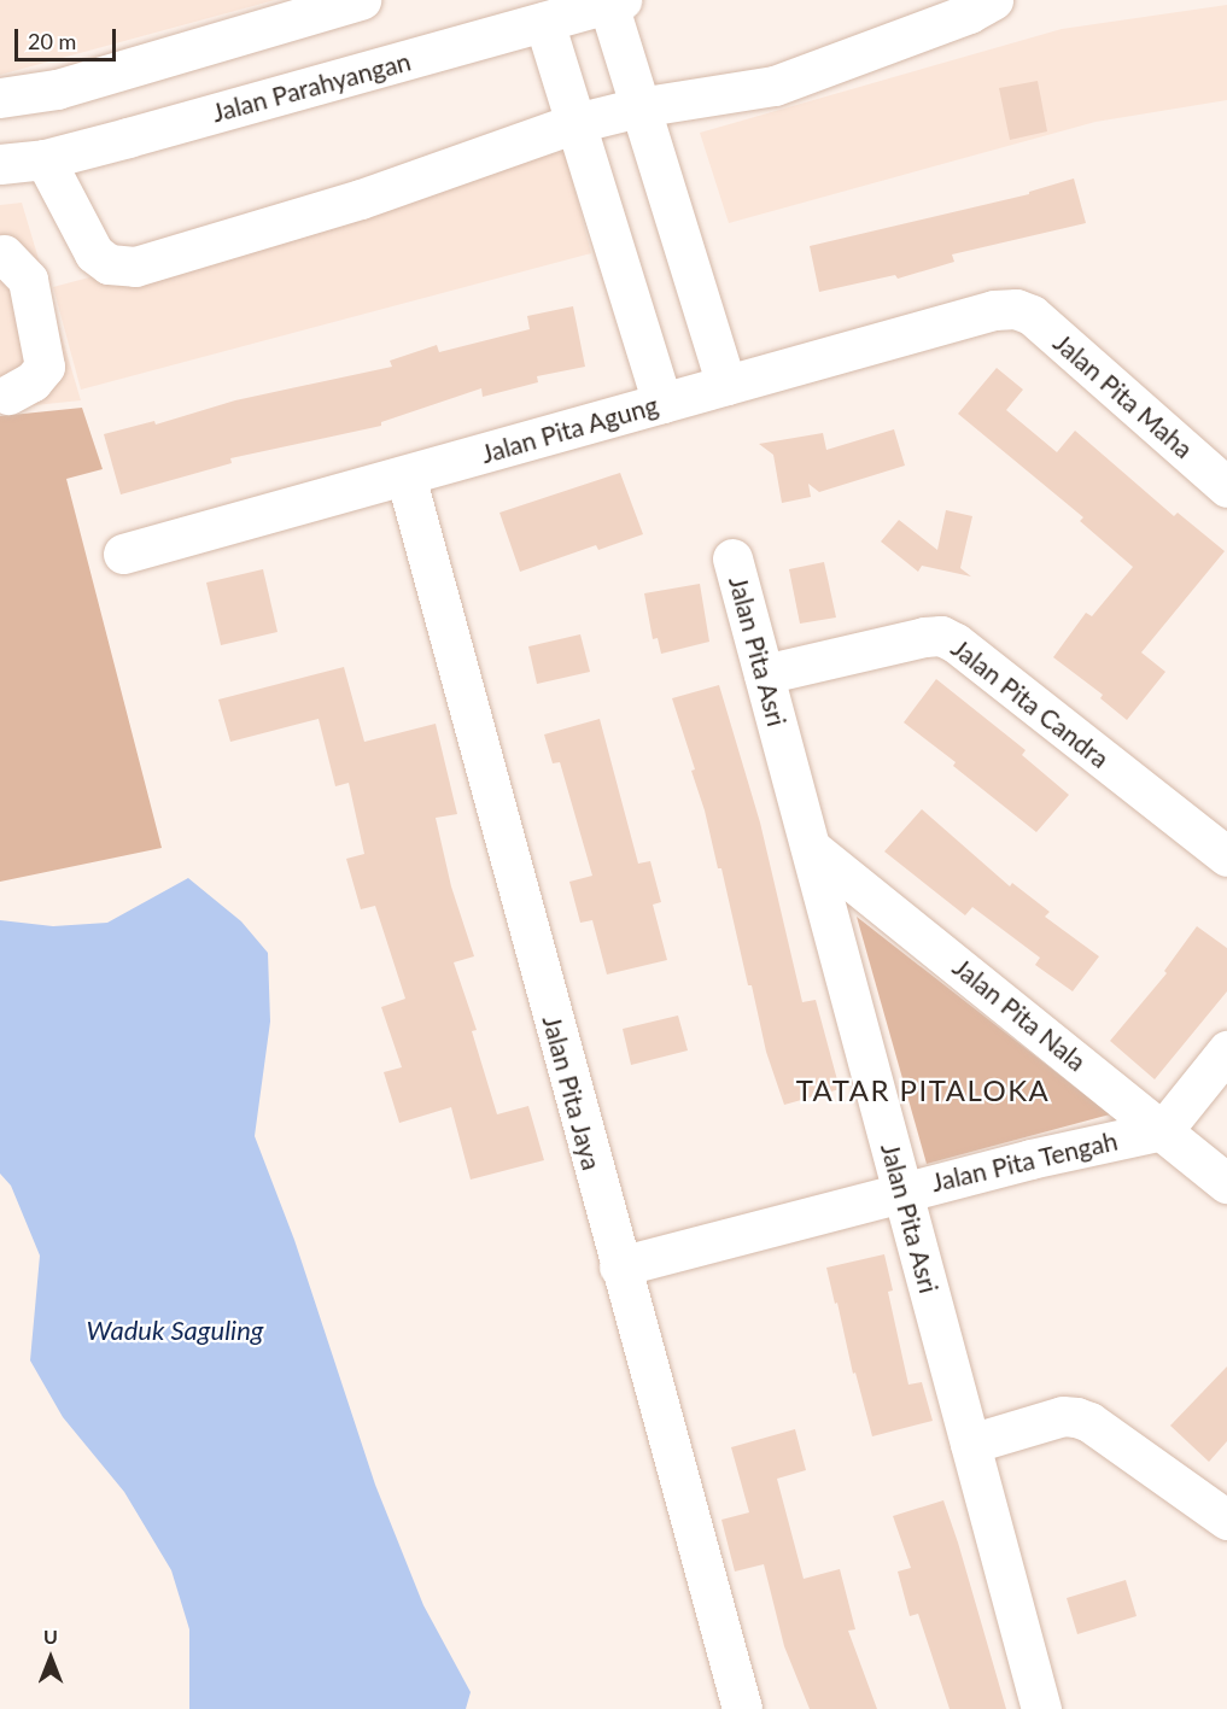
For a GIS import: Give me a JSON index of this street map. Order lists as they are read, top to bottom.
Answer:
{
  "streets": {
    "street": [
      "Jalan Parahyangan",
      "Jalan Pita Maha",
      "Jalan Pita Agung",
      "Jalan Pita Asri",
      "Jalan Pita Candra",
      "Jalan Pita Nala",
      "Jalan Pita Jaya",
      "Jalan Pita Tengah"
    ]
  },
  "crossings": [
    ["Jalan Pita Maha", "Jalan Pita Agung"],
    ["Jalan Pita Agung", "Jalan Pita Jaya"],
    ["Jalan Pita Asri", "Jalan Pita Candra"],
    ["Jalan Pita Asri", "Jalan Pita Nala"],
    ["Jalan Pita Asri", "Jalan Pita Tengah"],
    ["Jalan Pita Nala", "Jalan Pita Tengah"],
    ["Jalan Pita Jaya", "Jalan Pita Tengah"]
  ],
  "districts": ["TATAR PITALOKA"],
  "water": ["Waduk Saguling"],
  "scale_bar": "20 m",
  "north": "top"
}
